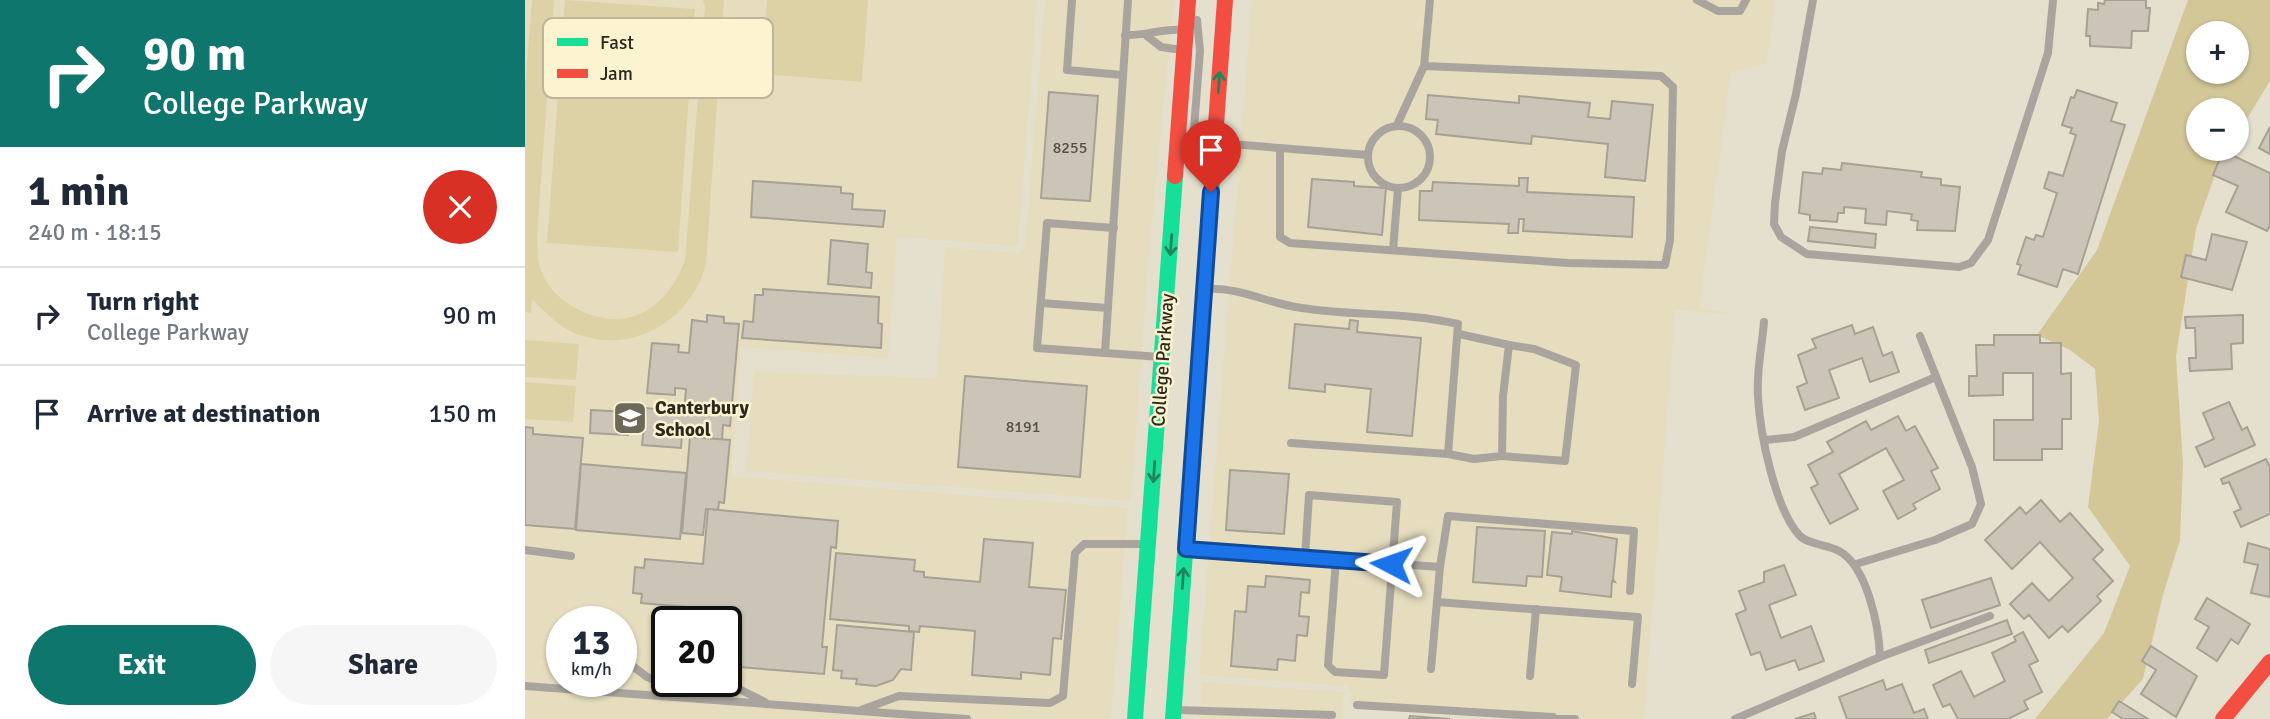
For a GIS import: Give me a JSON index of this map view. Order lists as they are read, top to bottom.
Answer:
{
  "streets": {
    "main road": ["College Parkway"]
  },
  "places": {
    "school or university": ["Canterbury School"]
  },
  "house_numbers": ["8255", "8191"],
  "legend": ["Fast", "Jam"],
  "page": {
    "turn": ["90 m", "College Parkway"],
    "map_buttons": ["+", "−"],
    "heading": ["1 min", "240 m · 18:15"],
    "list": [
      {
        "name": "Turn right",
        "note": "College Parkway",
        "value": "90 m"
      },
      {
        "name": "Arrive at destination",
        "value": "150 m"
      }
    ],
    "speed": "13 km/h",
    "limit": "20",
    "buttons": ["Exit", "Share"]
  }
}
